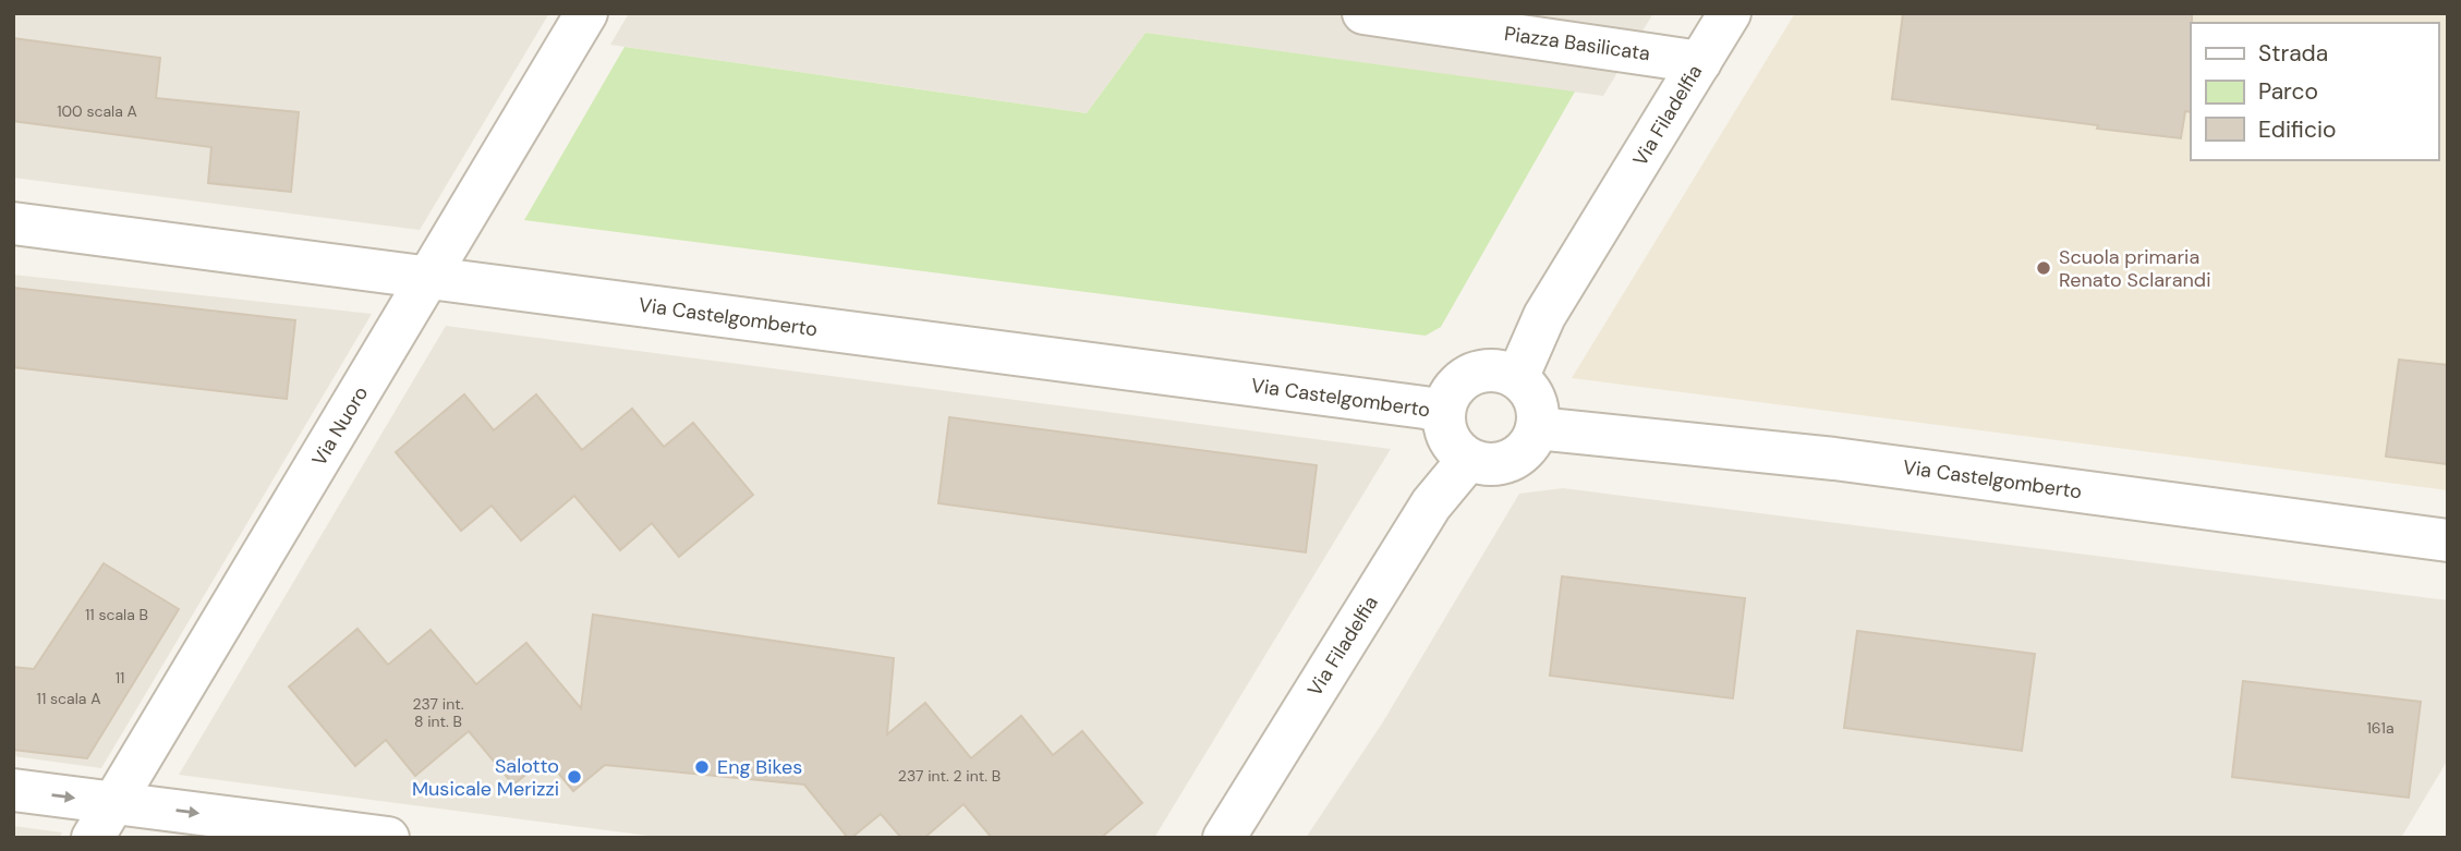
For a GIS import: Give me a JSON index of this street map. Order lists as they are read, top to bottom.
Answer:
{
  "streets": {
    "street": [
      "Piazza Basilicata",
      "Via Filadelfia",
      "Via Castelgomberto",
      "Via Nuoro"
    ]
  },
  "crossings": [
    ["Piazza Basilicata", "Via Filadelfia"],
    ["Via Filadelfia", "Via Castelgomberto"],
    ["Via Castelgomberto", "Via Nuoro"]
  ],
  "places": ["Scuola primaria Renato Sclarandi", "Eng Bikes", "Salotto Musicale Merizzi"],
  "house_numbers": [
    "100 scala A",
    "11 scala B",
    "11",
    "11 scala A",
    "237 int. 8 int. B",
    "161a",
    "237 int. 2 int. B"
  ],
  "legend": ["Strada", "Parco", "Edificio"]
}
